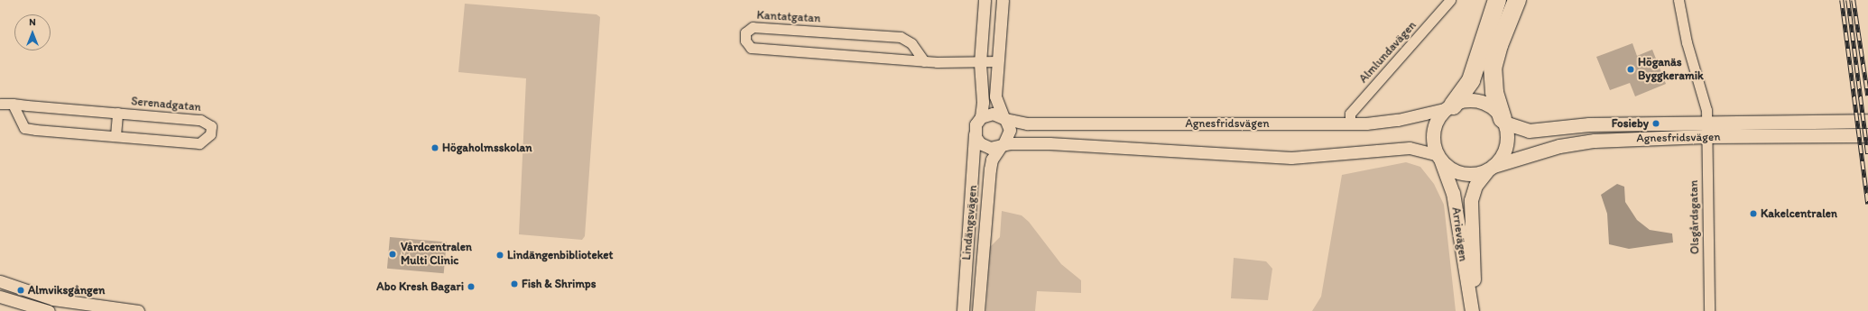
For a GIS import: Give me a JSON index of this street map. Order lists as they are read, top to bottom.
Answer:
{
  "streets": {
    "main road": ["Agnesfridsvägen", "Arrievägen"],
    "street": [
      "Kantatgatan",
      "Almlundavägen",
      "Serenadgatan",
      "Olsgårdsgatan",
      "Lindängsvägen"
    ]
  },
  "crossings": [
    ["Kantatgatan", "Lindängsvägen"],
    ["Almlundavägen", "Agnesfridsvägen"],
    ["Agnesfridsvägen", "Olsgårdsgatan"],
    ["Agnesfridsvägen", "Lindängsvägen"],
    ["Agnesfridsvägen", "Arrievägen"]
  ],
  "places": [
    "Höganäs Byggkeramik",
    "Fosieby",
    "Högaholmsskolan",
    "Kakelcentralen",
    "Vårdcentralen Multi Clinic",
    "Lindängenbiblioteket",
    "Fish & Shrimps",
    "Abo Kresh Bagari",
    "Almviksgången"
  ],
  "north": "top"
}
